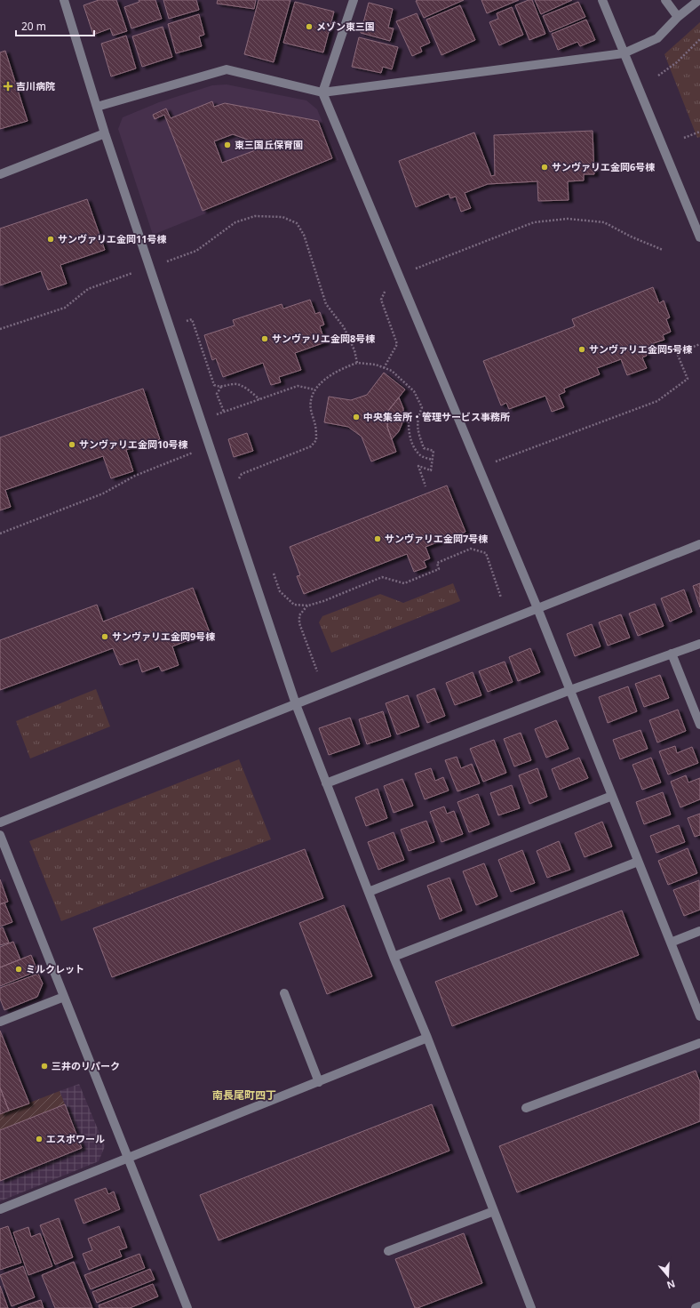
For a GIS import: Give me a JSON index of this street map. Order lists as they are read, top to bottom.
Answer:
{
  "districts": ["南長尾町四丁"],
  "places": {
    "other": [
      "メゾン東三国",
      "東三国丘保育園",
      "サンヴァリエ金岡6号棟",
      "サンヴァリエ金岡11号棟",
      "サンヴァリエ金岡8号棟",
      "サンヴァリエ金岡5号棟",
      "中央集会所・管理サービス事務所",
      "サンヴァリエ金岡10号棟",
      "サンヴァリエ金岡7号棟",
      "サンヴァリエ金岡9号棟",
      "ミルクレット",
      "三井のリパーク",
      "エスポワール"
    ],
    "health": ["吉川病院"]
  },
  "scale_bar": "20 m",
  "north": "bottom"
}
